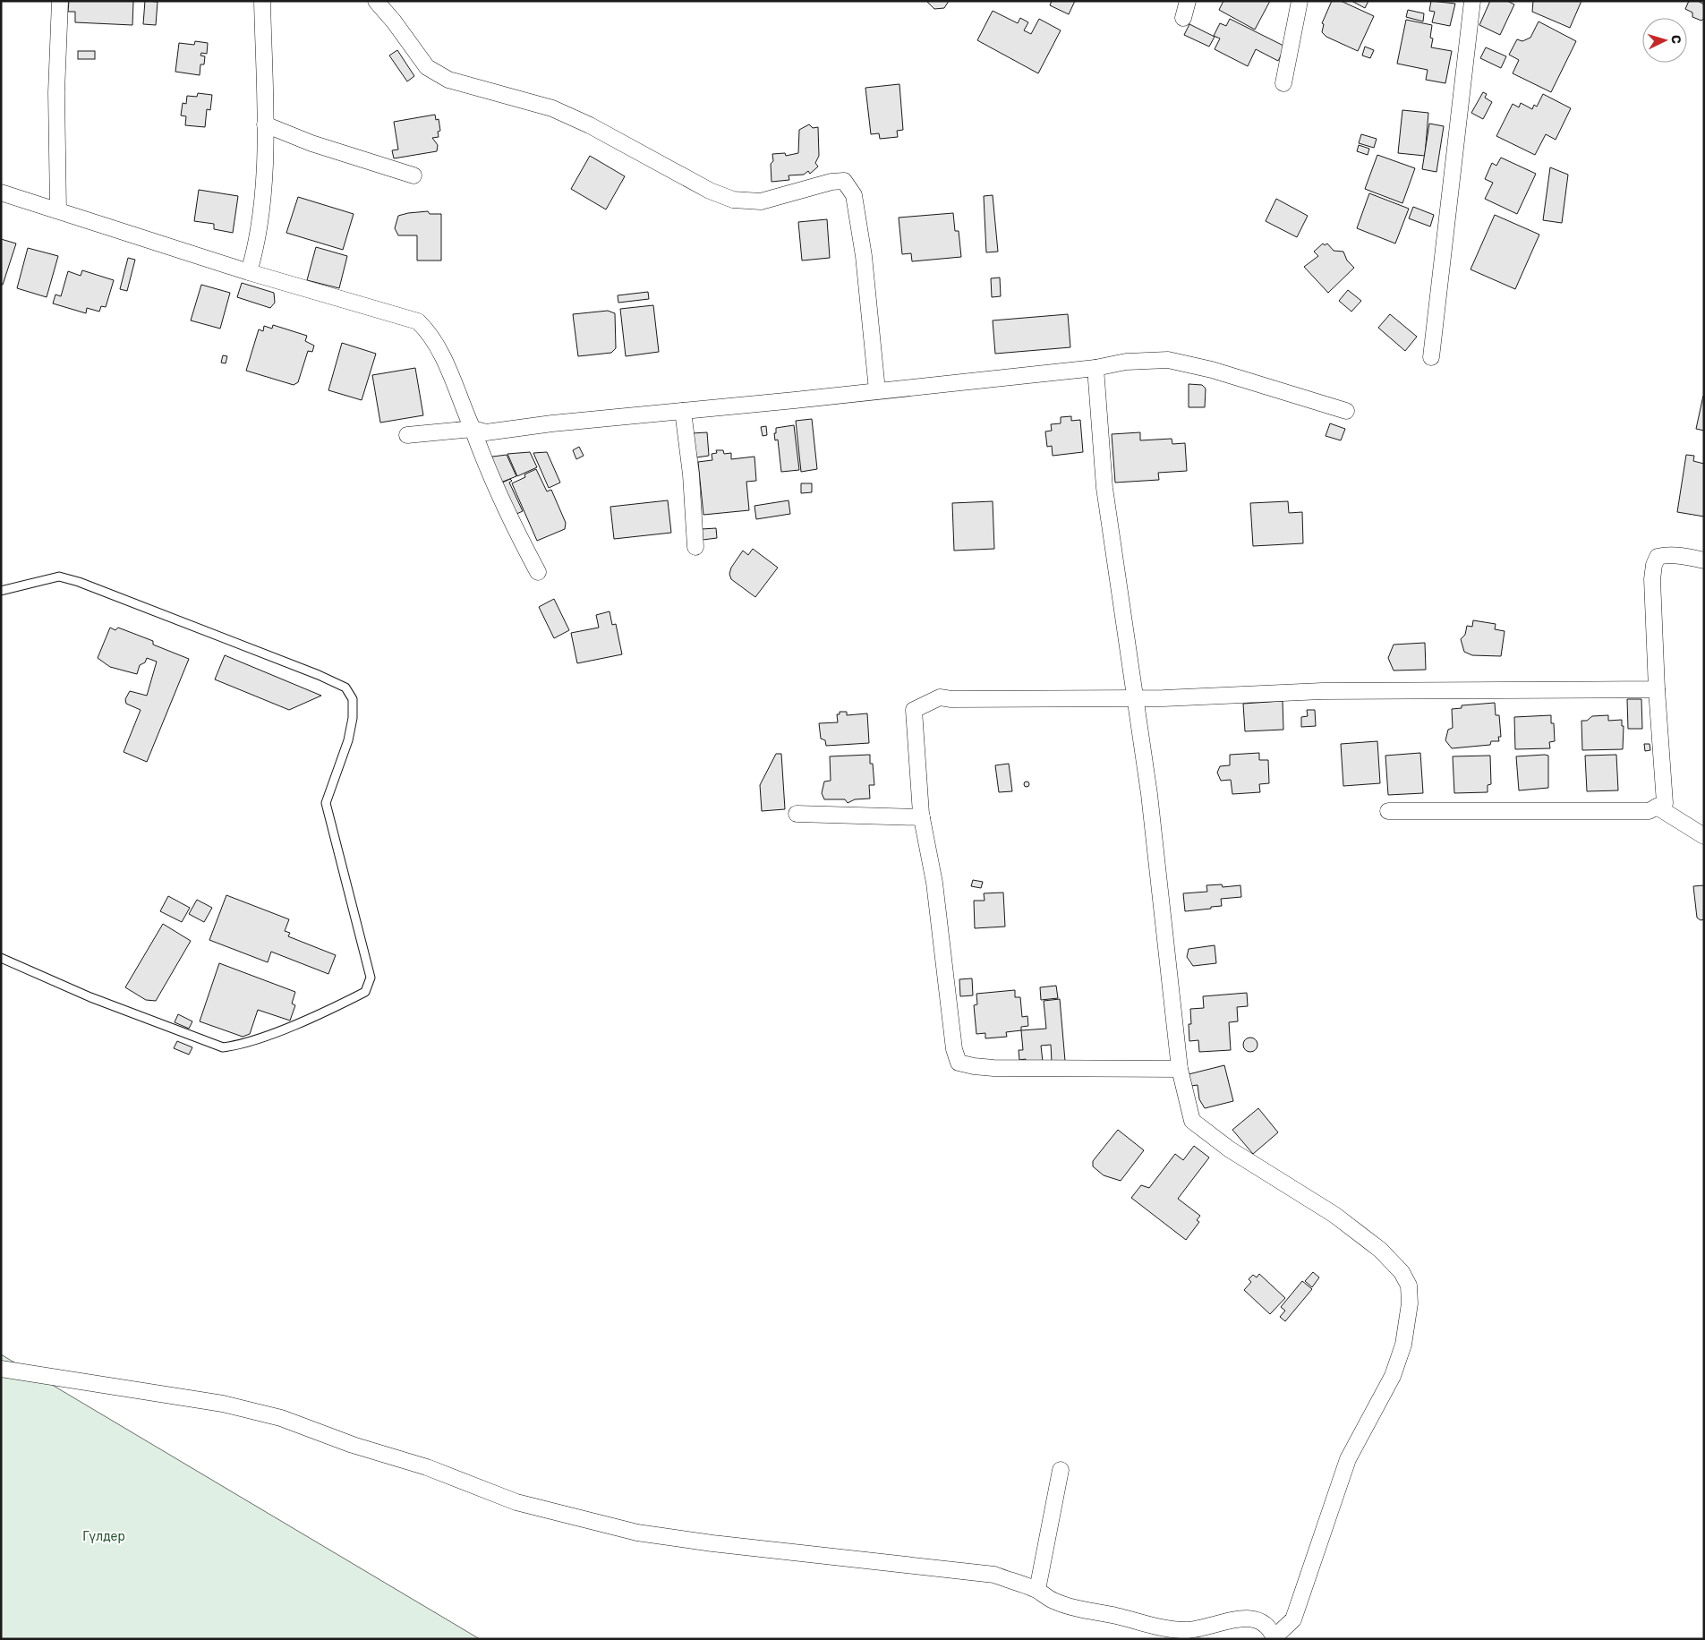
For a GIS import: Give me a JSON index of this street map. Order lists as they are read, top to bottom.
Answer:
{
  "parks": ["Гүлдер"],
  "north": "right"
}
